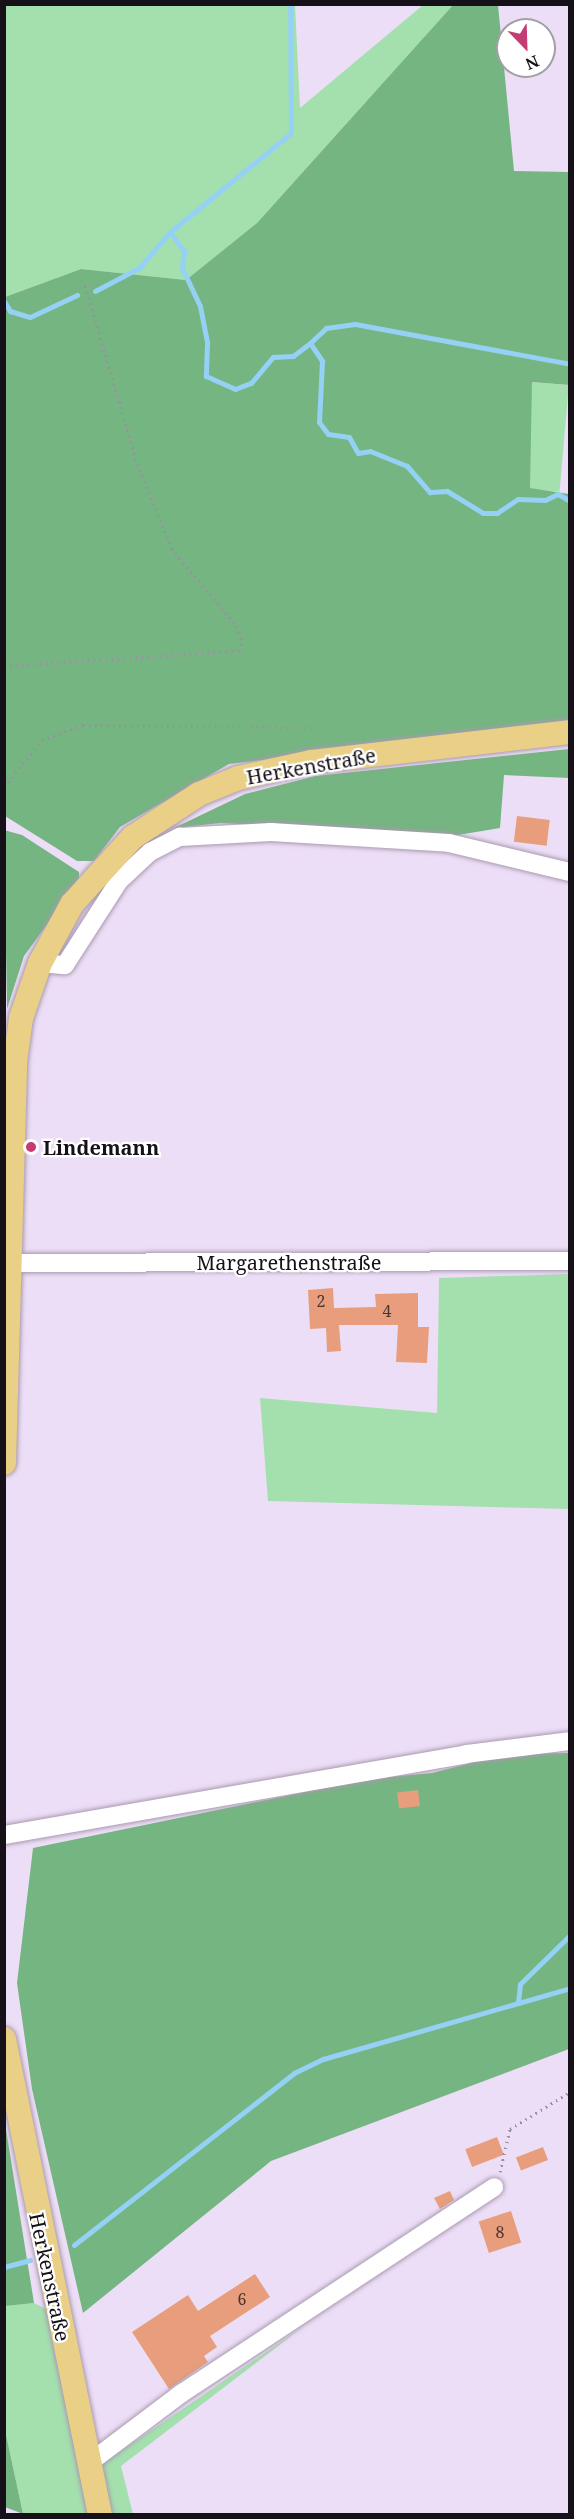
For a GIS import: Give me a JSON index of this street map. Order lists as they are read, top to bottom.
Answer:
{
  "streets": {
    "main road": ["Herkenstraße"],
    "street": ["Margarethenstraße"]
  },
  "crossings": [
    ["Herkenstraße", "Margarethenstraße"]
  ],
  "places": ["Lindemann"],
  "house_numbers": [
    "2",
    "4",
    "8",
    "6"
  ],
  "north": "bottom right"
}
